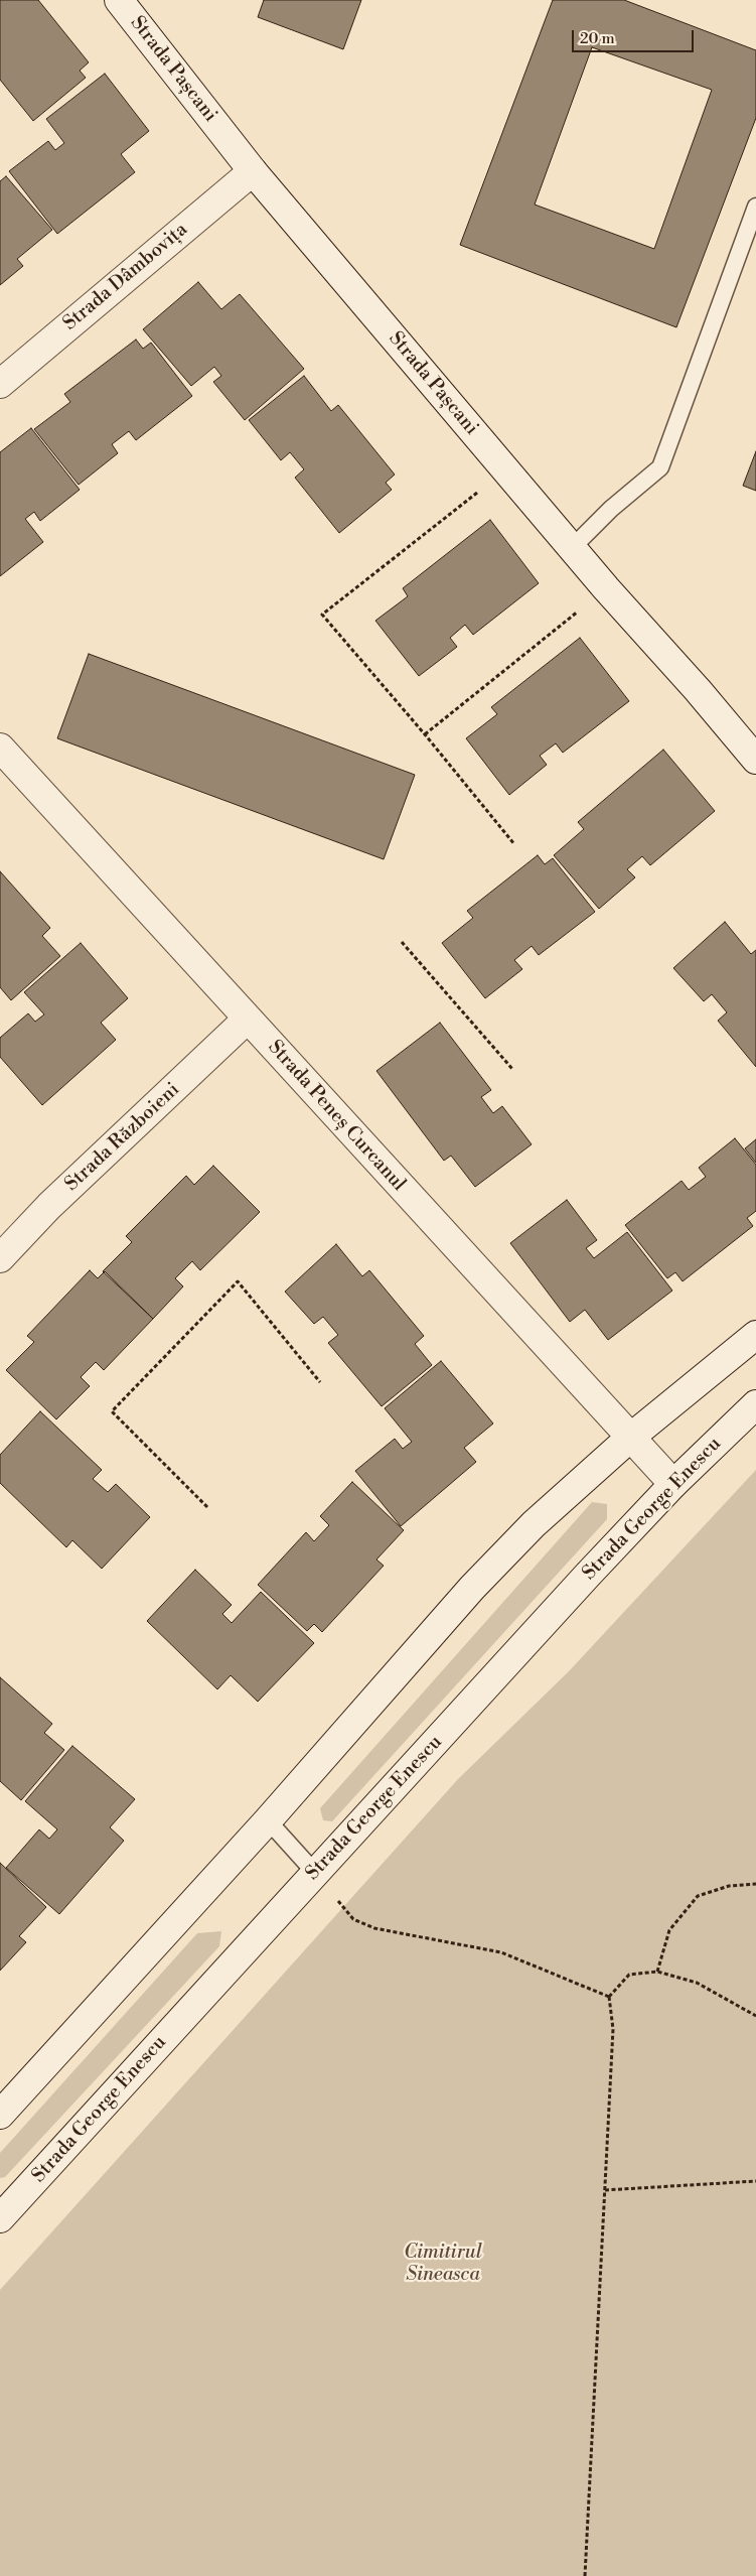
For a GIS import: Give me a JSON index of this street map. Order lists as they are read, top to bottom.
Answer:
{
  "streets": {
    "street": [
      "Strada Pașcani",
      "Strada Dâmbovița",
      "Strada Peneș Curcanul",
      "Strada Războieni",
      "Strada George Enescu"
    ]
  },
  "crossings": [
    ["Strada Pașcani", "Strada Dâmbovița"],
    ["Strada Peneș Curcanul", "Strada Războieni"],
    ["Strada Peneș Curcanul", "Strada George Enescu"]
  ],
  "parks": ["Cimitirul Sineasca"],
  "scale_bar": "20 m"
}
